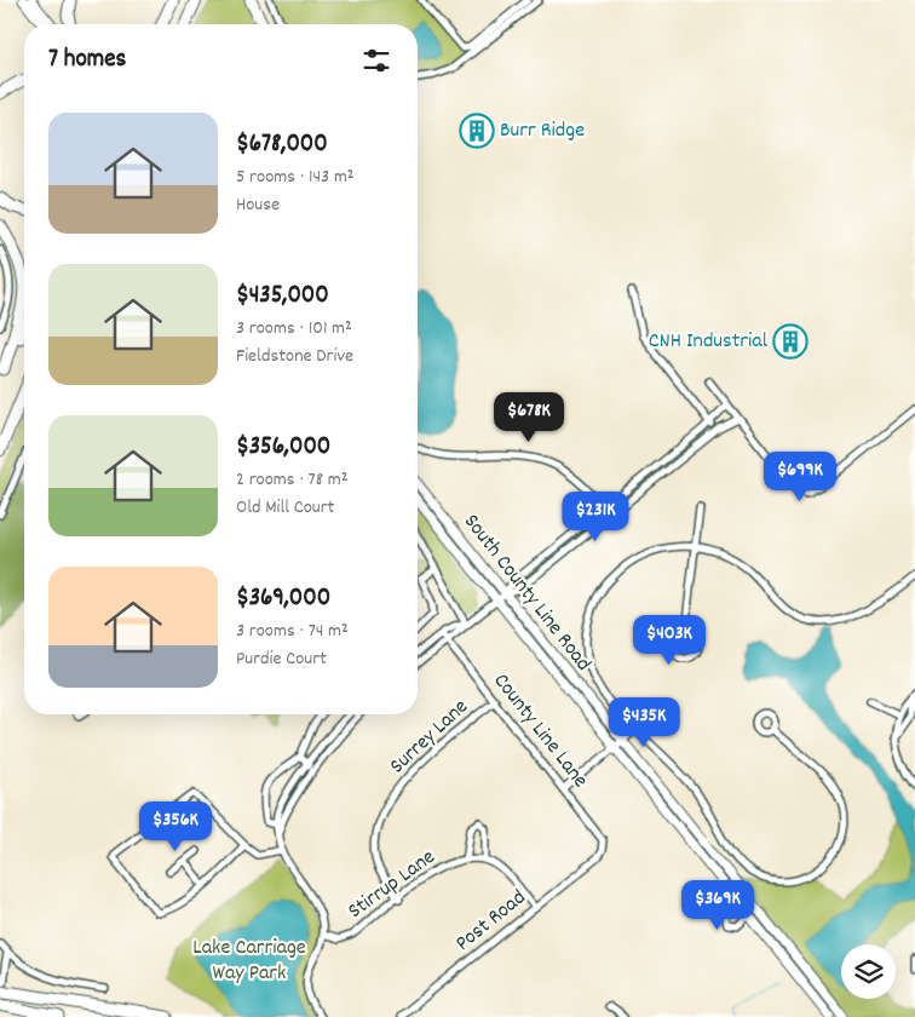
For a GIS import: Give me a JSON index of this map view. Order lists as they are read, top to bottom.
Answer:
{
  "streets": {
    "main road": ["South County Line Road"],
    "street": [
      "County Line Lane",
      "Surrey Lane",
      "Stirrup Lane",
      "Post Road"
    ]
  },
  "crossings": [
    ["County Line Lane", "Surrey Lane"],
    ["County Line Lane", "Post Road"],
    ["Surrey Lane", "Stirrup Lane"]
  ],
  "parks": ["Lake Carriage Way Park"],
  "places": {
    "building": ["Burr Ridge", "CNH Industrial"]
  },
  "page": {
    "heading": "7 homes",
    "list": [
      {
        "name": "$678,000",
        "note": "5 rooms · 143 m² · House"
      },
      {
        "name": "$435,000",
        "note": "3 rooms · 101 m² · Fieldstone Drive"
      },
      {
        "name": "$356,000",
        "note": "2 rooms · 78 m² · Old Mill Court"
      },
      {
        "name": "$369,000",
        "note": "3 rooms · 74 m² · Purdie Court"
      }
    ],
    "price": [
      "$678K",
      "$699K",
      "$231K",
      "$403K",
      "$435K",
      "$356K",
      "$369K"
    ]
  }
}
